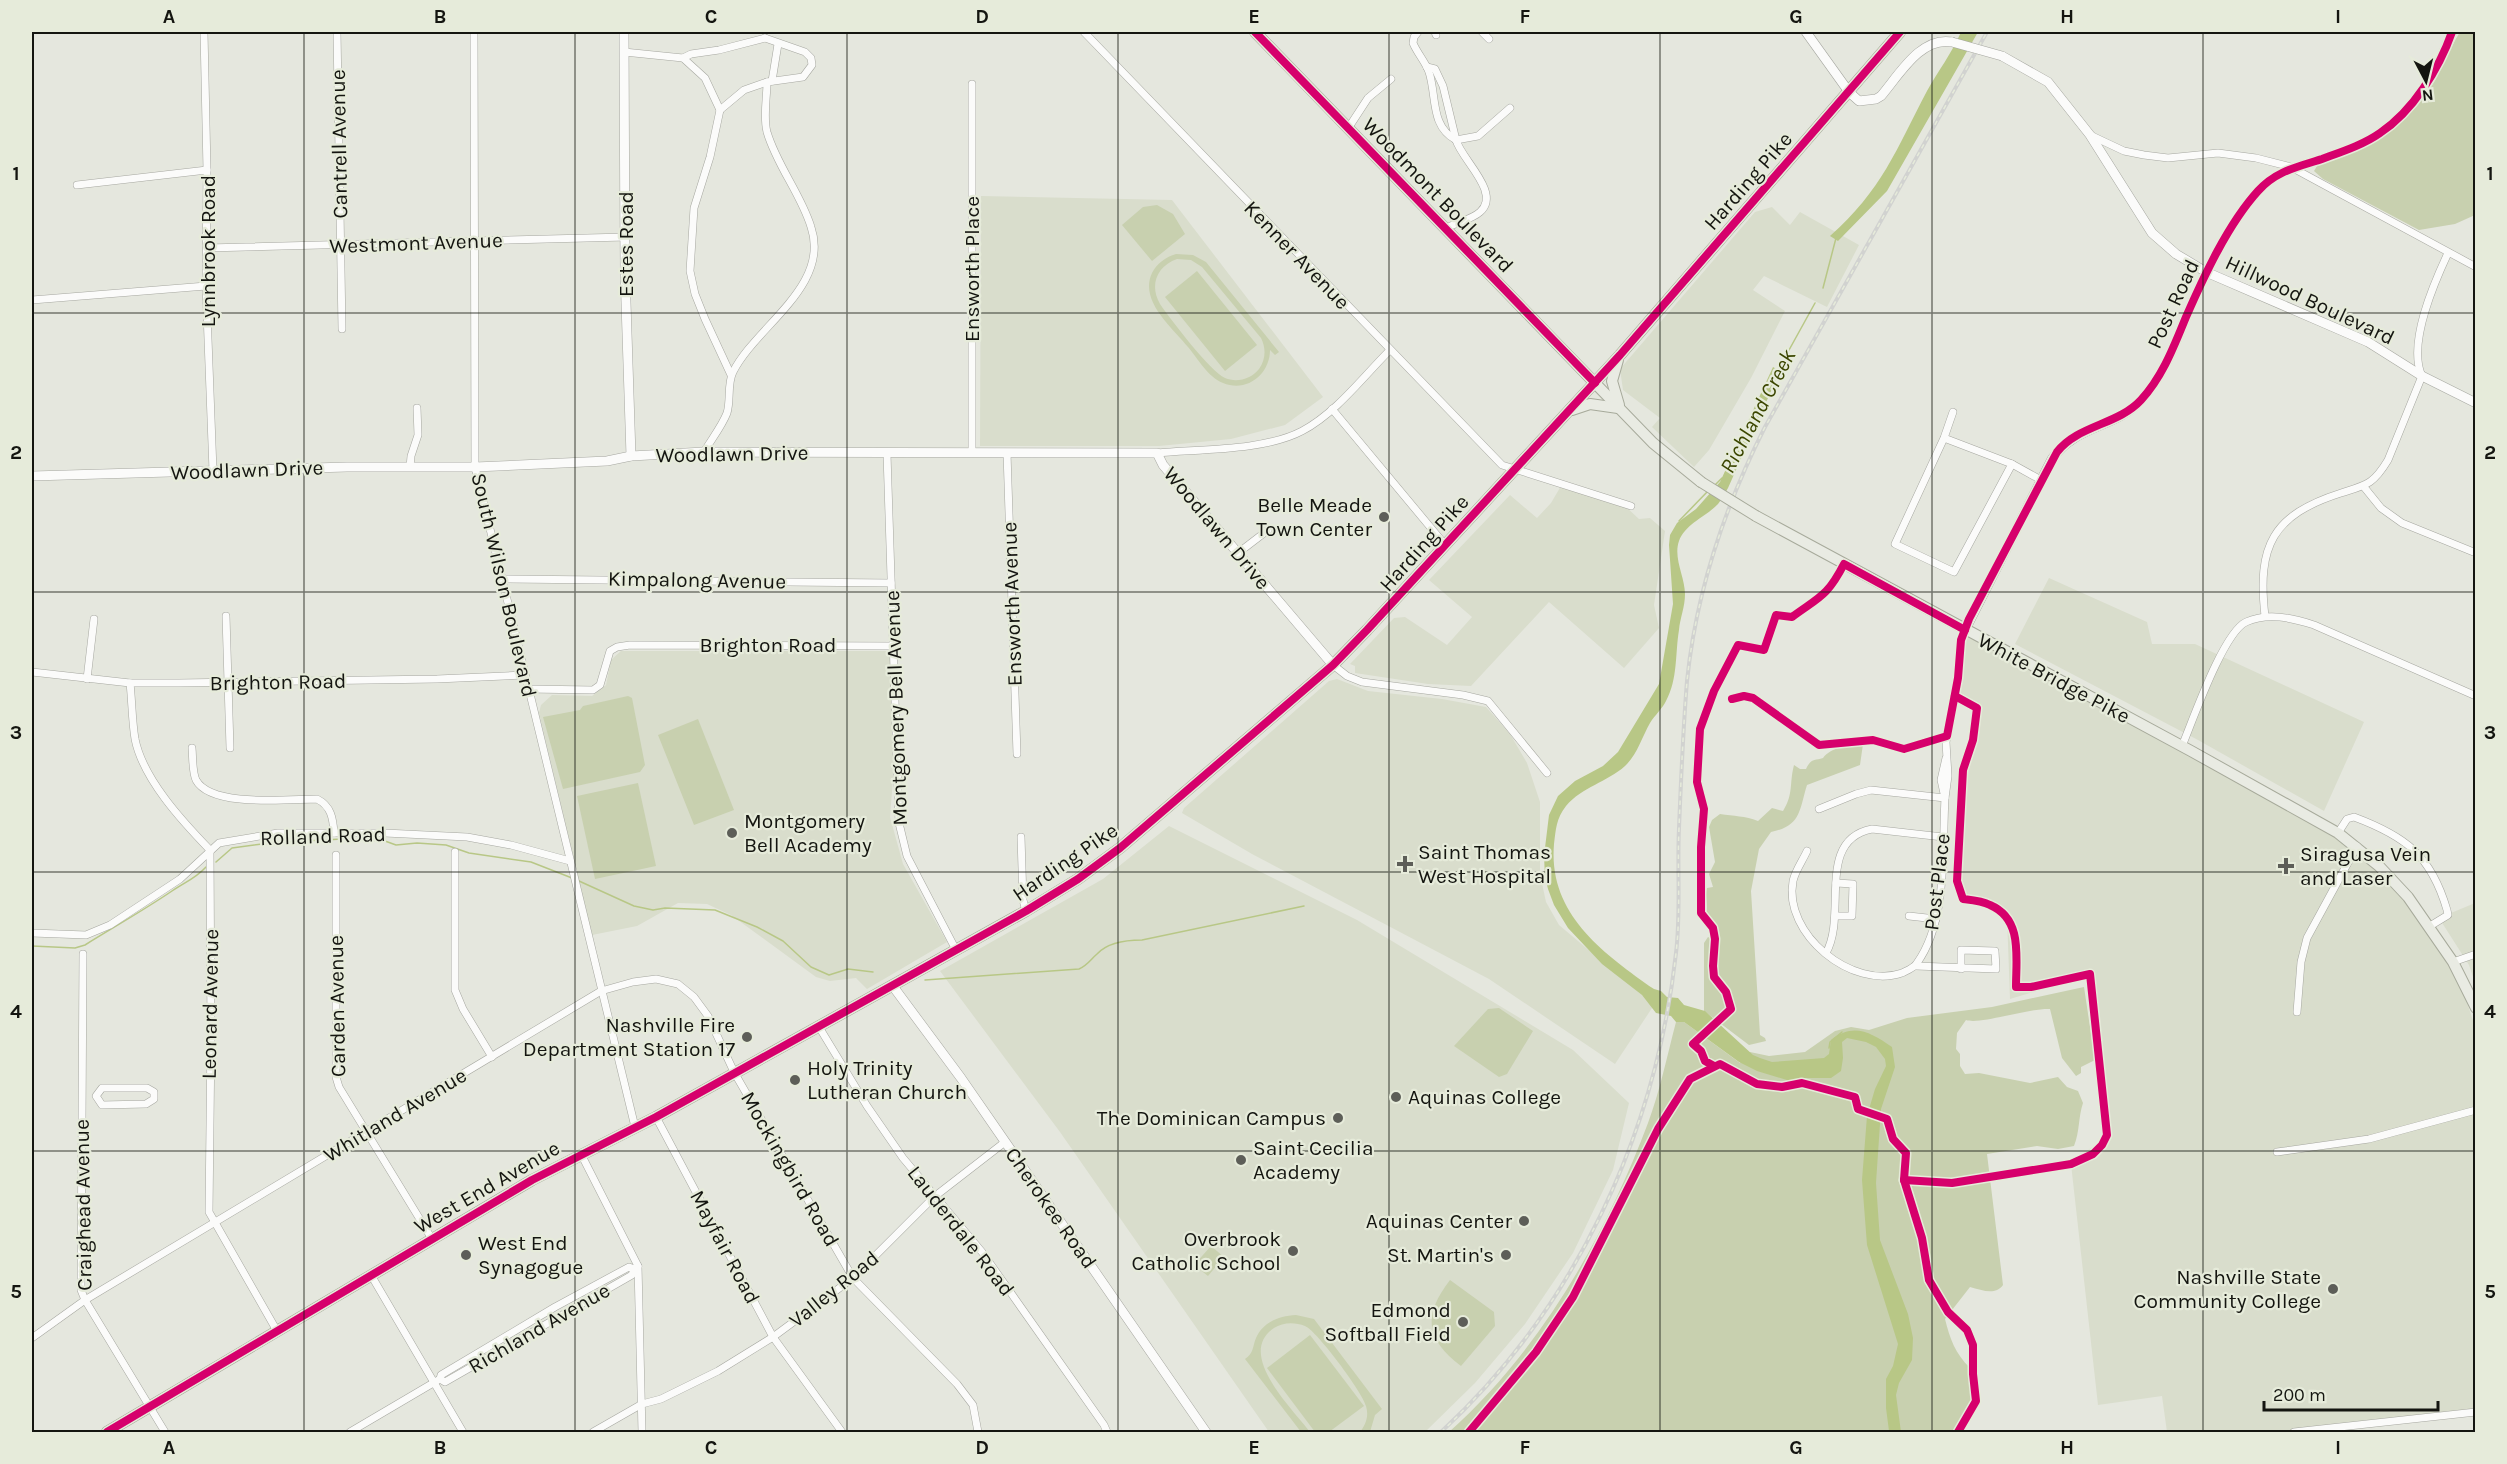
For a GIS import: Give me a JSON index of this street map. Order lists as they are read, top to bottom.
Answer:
{
  "streets": {
    "main road": [
      "Harding Pike",
      "Woodmont Boulevard",
      "White Bridge Pike",
      "West End Avenue"
    ],
    "street": [
      "Cantrell Avenue",
      "Westmont Avenue",
      "Estes Road",
      "Lynnbrook Road",
      "Kenner Avenue",
      "Ensworth Place",
      "Hillwood Boulevard",
      "Post Road",
      "Woodlawn Drive",
      "Kimpalong Avenue",
      "South Wilson Boulevard",
      "Ensworth Avenue",
      "Brighton Road",
      "Montgomery Bell Avenue",
      "Rolland Road",
      "Post Place",
      "Leonard Avenue",
      "Carden Avenue",
      "Whitland Avenue",
      "Mockingbird Road",
      "Craighead Avenue",
      "Cherokee Road",
      "Lauderdale Road",
      "Mayfair Road",
      "Valley Road",
      "Richland Avenue"
    ]
  },
  "crossings": [
    ["Cantrell Avenue", "Westmont Avenue"],
    ["Harding Pike", "Woodmont Boulevard"],
    ["Harding Pike", "Kenner Avenue"],
    ["Harding Pike", "Hillwood Boulevard"],
    ["Harding Pike", "Woodlawn Drive"],
    ["Harding Pike", "White Bridge Pike"],
    ["Harding Pike", "Montgomery Bell Avenue"],
    ["Harding Pike", "West End Avenue"],
    ["Harding Pike", "Cherokee Road"],
    ["Woodmont Boulevard", "White Bridge Pike"],
    ["Westmont Avenue", "Estes Road"],
    ["Westmont Avenue", "Lynnbrook Road"],
    ["Westmont Avenue", "South Wilson Boulevard"],
    ["Estes Road", "Woodlawn Drive"],
    ["Lynnbrook Road", "Woodlawn Drive"],
    ["Ensworth Place", "Woodlawn Drive"],
    ["Hillwood Boulevard", "Post Road"],
    ["Post Road", "White Bridge Pike"],
    ["Post Road", "Post Place"],
    ["Woodlawn Drive", "South Wilson Boulevard"],
    ["Woodlawn Drive", "Ensworth Avenue"],
    ["Woodlawn Drive", "Montgomery Bell Avenue"],
    ["Kimpalong Avenue", "South Wilson Boulevard"],
    ["Kimpalong Avenue", "Montgomery Bell Avenue"],
    ["South Wilson Boulevard", "Brighton Road"],
    ["South Wilson Boulevard", "Rolland Road"],
    ["South Wilson Boulevard", "Whitland Avenue"],
    ["South Wilson Boulevard", "West End Avenue"],
    ["Brighton Road", "Montgomery Bell Avenue"],
    ["White Bridge Pike", "Post Place"],
    ["Rolland Road", "Leonard Avenue"],
    ["Leonard Avenue", "Whitland Avenue"],
    ["Leonard Avenue", "West End Avenue"],
    ["Carden Avenue", "Whitland Avenue"],
    ["Carden Avenue", "West End Avenue"],
    ["Whitland Avenue", "Mockingbird Road"],
    ["Whitland Avenue", "West End Avenue"],
    ["Whitland Avenue", "Craighead Avenue"],
    ["Mockingbird Road", "West End Avenue"],
    ["Mockingbird Road", "Valley Road"],
    ["West End Avenue", "Craighead Avenue"],
    ["West End Avenue", "Cherokee Road"],
    ["West End Avenue", "Lauderdale Road"],
    ["West End Avenue", "Mayfair Road"],
    ["Cherokee Road", "Valley Road"],
    ["Lauderdale Road", "Valley Road"],
    ["Mayfair Road", "Valley Road"]
  ],
  "water": ["Richland Creek"],
  "places": {
    "other": [
      "Belle Meade Town Center",
      "Montgomery Bell Academy",
      "Nashville Fire Department Station 17",
      "Holy Trinity Lutheran Church",
      "Aquinas College",
      "The Dominican Campus",
      "Saint Cecilia Academy",
      "Aquinas Center",
      "Overbrook Catholic School",
      "West End Synagogue",
      "St. Martin's",
      "Nashville State Community College",
      "Edmond Softball Field"
    ],
    "health": ["Saint Thomas West Hospital", "Siragusa Vein and Laser"]
  },
  "scale_bar": "200 m",
  "north": "bottom",
  "grid": {
    "columns": [
      "A",
      "B",
      "C",
      "D",
      "E",
      "F",
      "G",
      "H",
      "I"
    ],
    "rows": [
      "1",
      "2",
      "3",
      "4",
      "5"
    ]
  }
}
